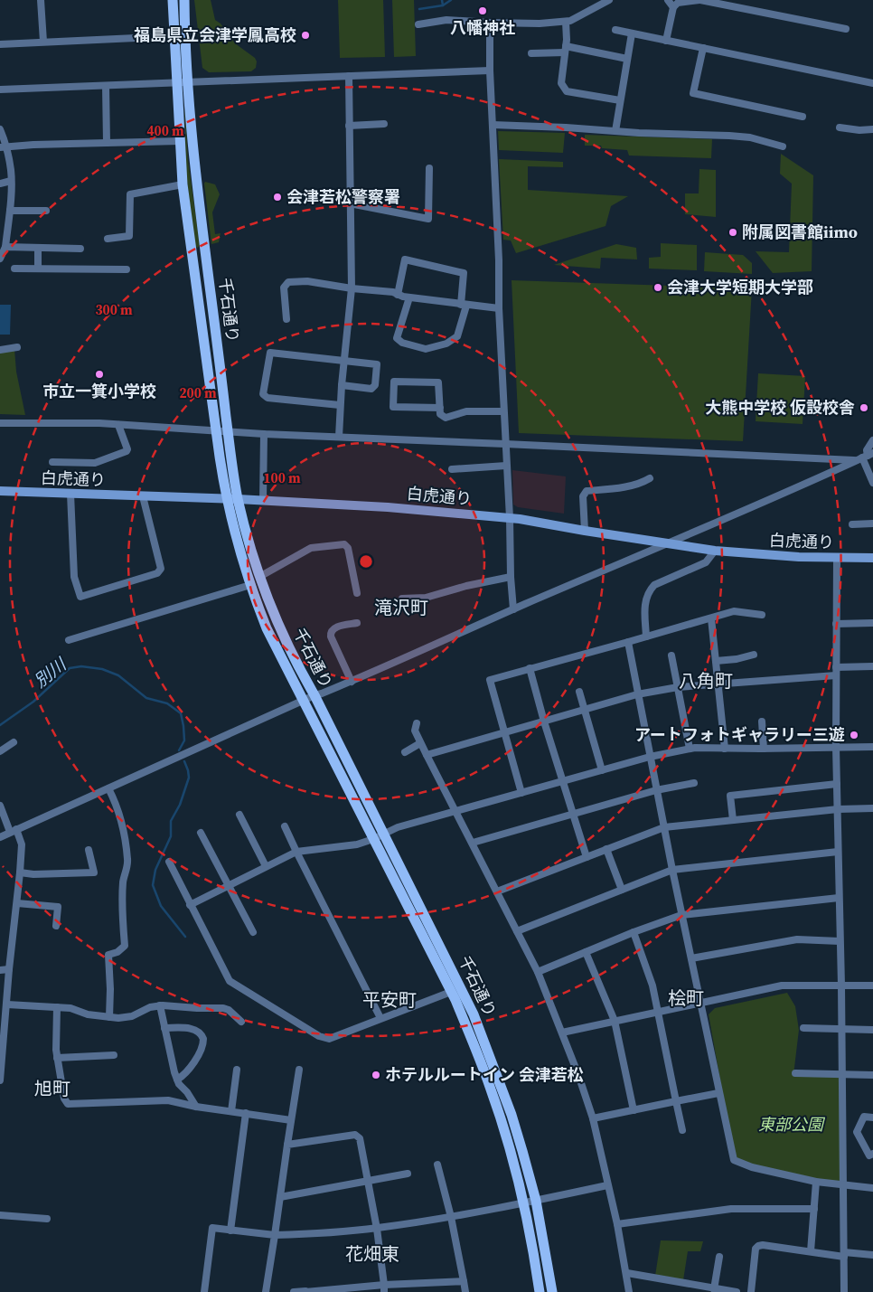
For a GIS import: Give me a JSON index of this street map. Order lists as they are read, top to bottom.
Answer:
{
  "streets": {
    "main road": ["千石通り"],
    "street": ["白虎通り"]
  },
  "crossings": [
    ["千石通り", "白虎通り"]
  ],
  "districts": [
    "滝沢町",
    "八角町",
    "桧町",
    "平安町",
    "旭町",
    "花畑東"
  ],
  "water": ["別川"],
  "parks": ["東部公園"],
  "places": [
    "八幡神社",
    "福島県立会津学鳳高校",
    "会津若松警察署",
    "附属図書館iimo",
    "会津大学短期大学部",
    "市立一箕小学校",
    "大熊中学校 仮設校舎",
    "アートフォトギャラリー三遊",
    "ホテルルートイン 会津若松"
  ],
  "rings": [
    "400 m",
    "300 m",
    "200 m",
    "100 m"
  ]
}
